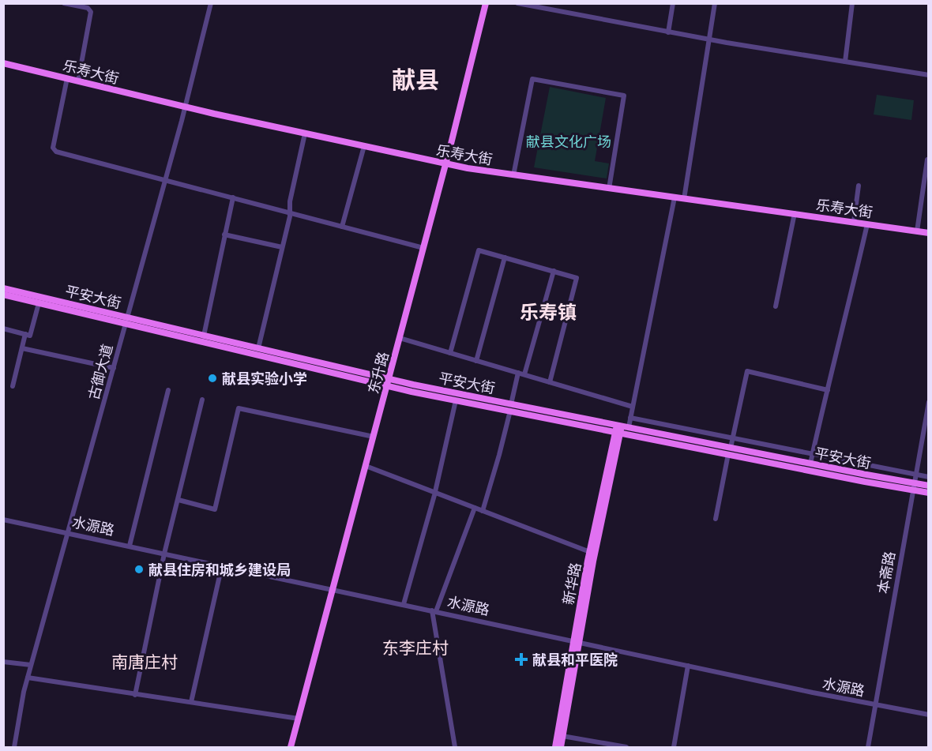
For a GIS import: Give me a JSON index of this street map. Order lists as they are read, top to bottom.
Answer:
{
  "streets": {
    "main road": [
      "乐寿大街",
      "平安大街",
      "东升路",
      "新华路"
    ],
    "street": ["古御大道", "水源路", "本斋路"]
  },
  "crossings": [
    ["乐寿大街", "古御大道"],
    ["乐寿大街", "东升路"],
    ["平安大街", "古御大道"],
    ["平安大街", "东升路"],
    ["平安大街", "本斋路"],
    ["平安大街", "新华路"],
    ["古御大道", "水源路"],
    ["东升路", "水源路"],
    ["水源路", "本斋路"],
    ["水源路", "新华路"]
  ],
  "districts": [
    "献县",
    "乐寿镇",
    "东李庄村",
    "南唐庄村"
  ],
  "parks": ["献县文化广场"],
  "places": {
    "other": ["献县实验小学", "献县住房和城乡建设局"],
    "health": ["献县和平医院"]
  }
}
